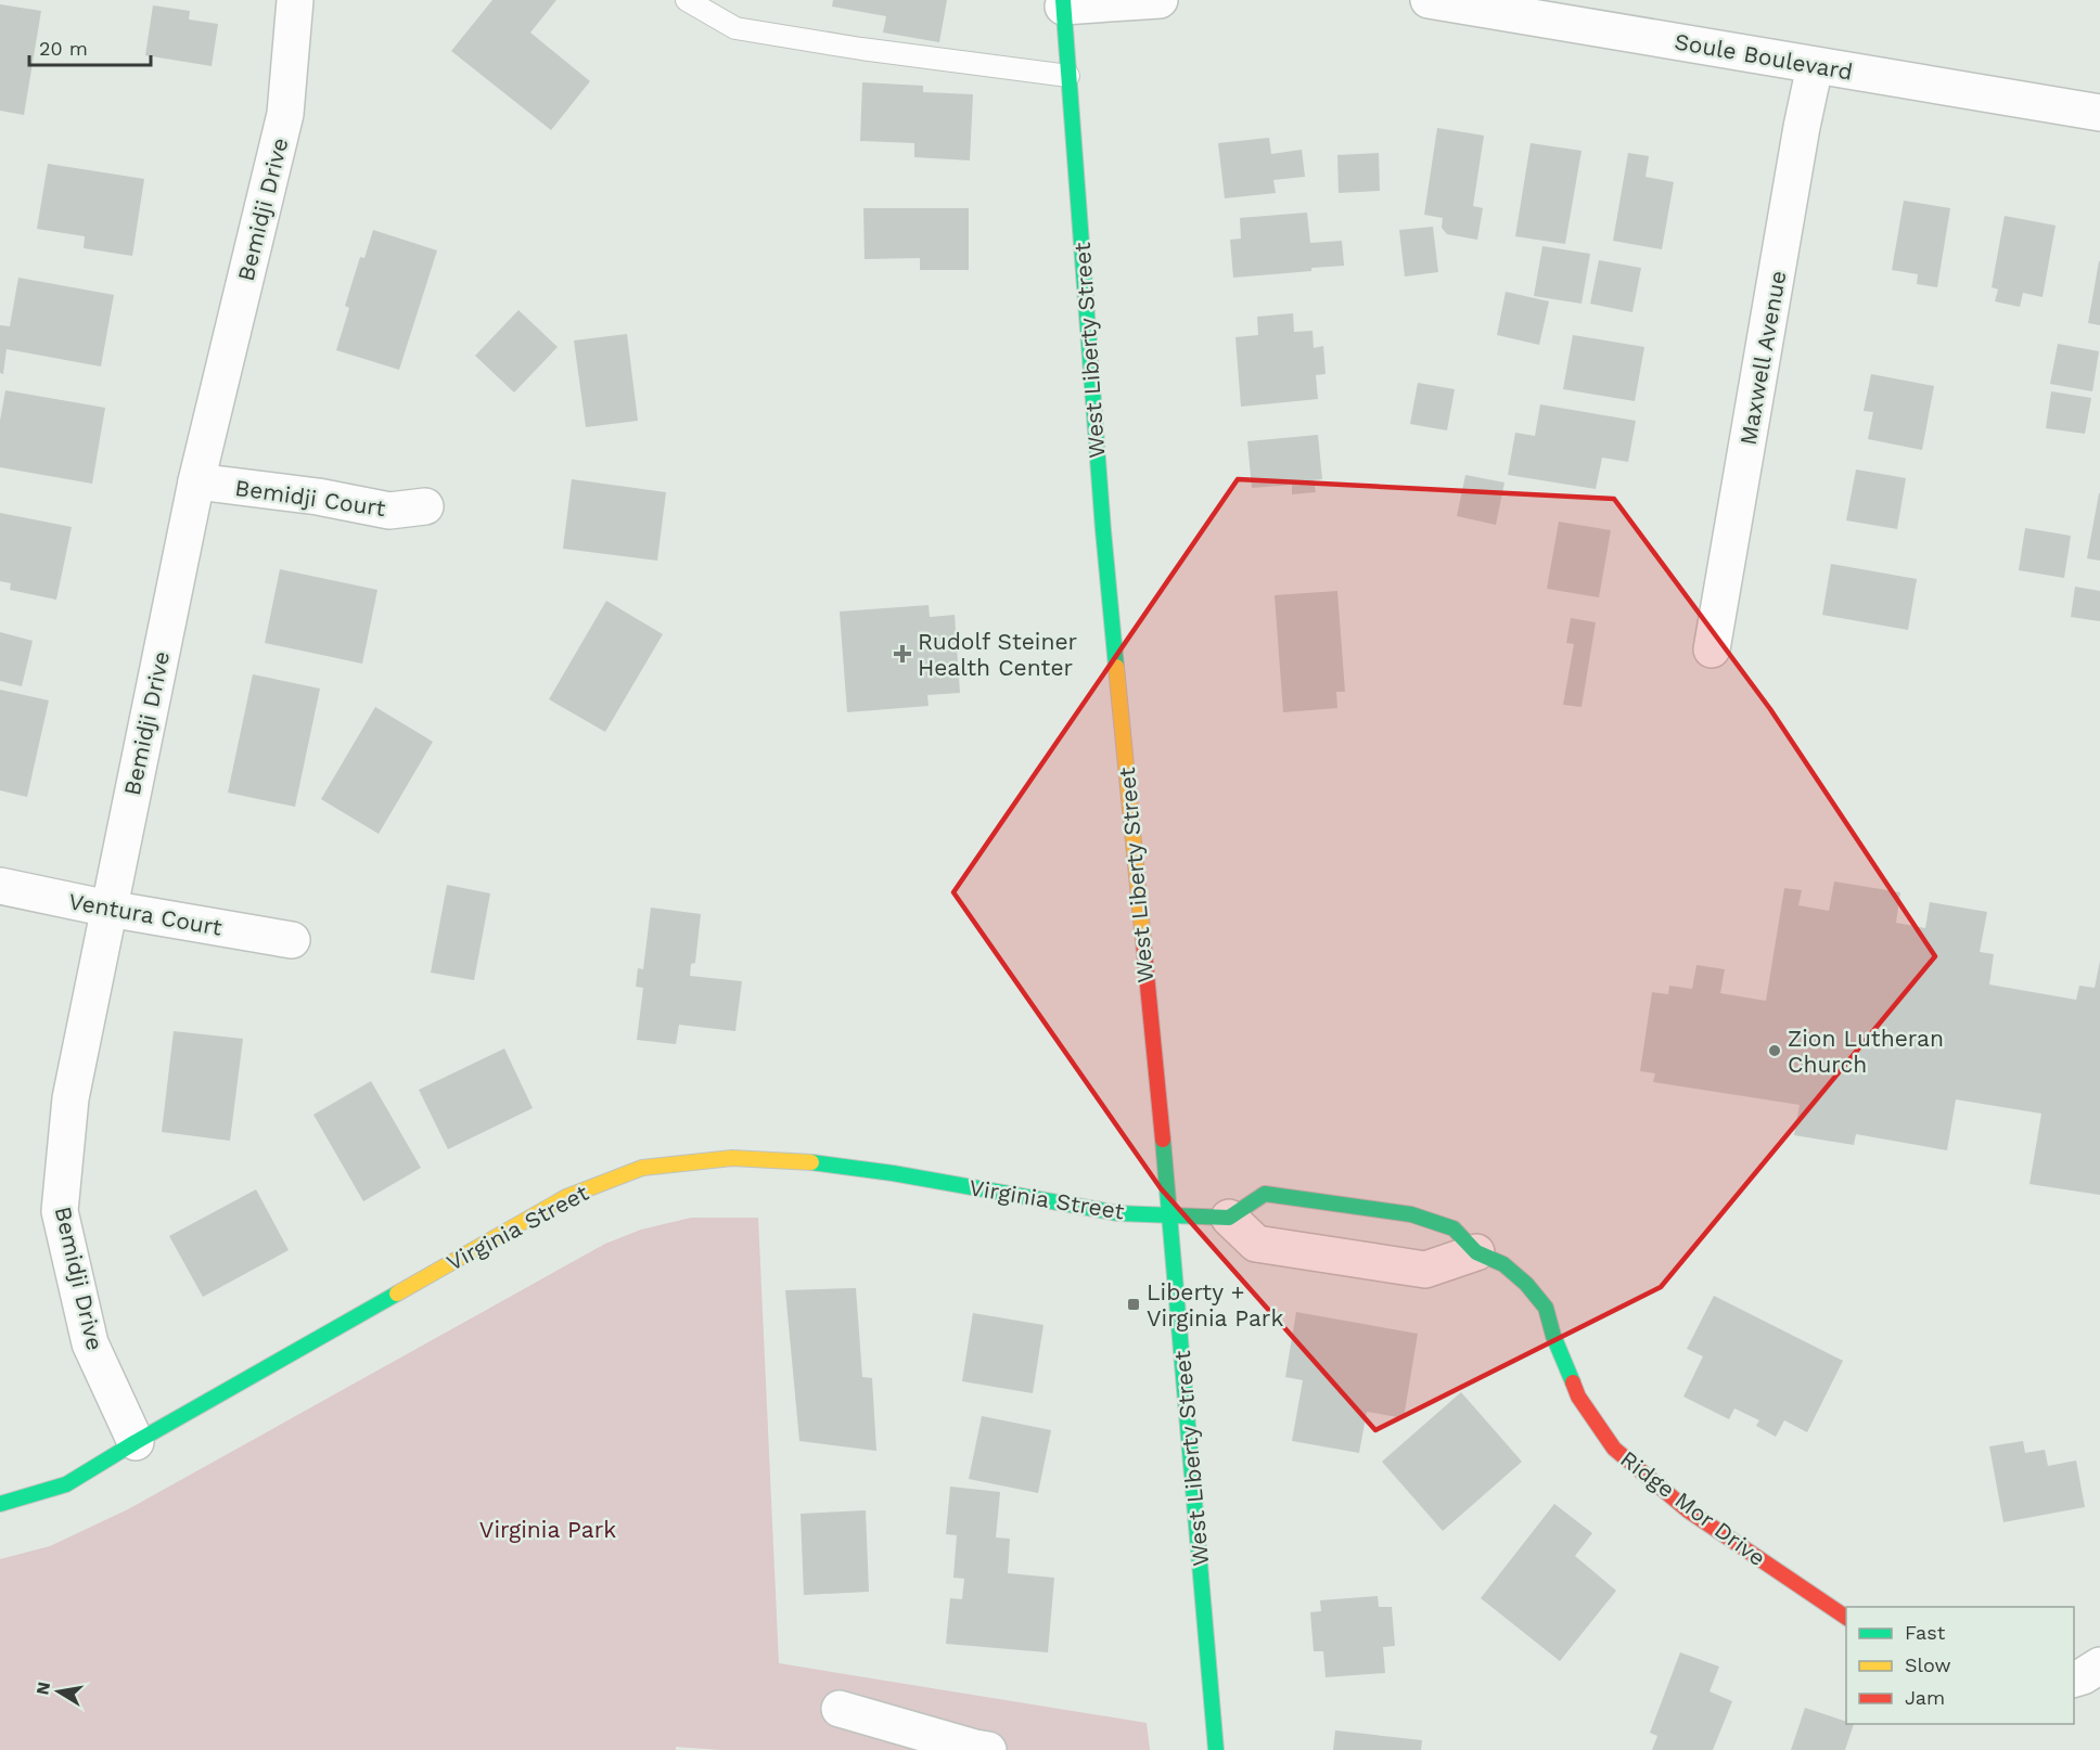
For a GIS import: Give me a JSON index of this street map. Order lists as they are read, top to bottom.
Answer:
{
  "streets": {
    "street": [
      "Soule Boulevard",
      "Bemidji Drive",
      "West Liberty Street",
      "Maxwell Avenue",
      "Bemidji Court",
      "Ventura Court",
      "Virginia Street",
      "Ridge Mor Drive"
    ]
  },
  "crossings": [
    ["Soule Boulevard", "Maxwell Avenue"],
    ["Bemidji Drive", "Bemidji Court"],
    ["Bemidji Drive", "Ventura Court"],
    ["Bemidji Drive", "Virginia Street"],
    ["West Liberty Street", "Virginia Street"]
  ],
  "parks": ["Virginia Park"],
  "places": {
    "health": ["Rudolf Steiner Health Center"],
    "other": ["Zion Lutheran Church"],
    "transit": ["Liberty + Virginia Park"]
  },
  "legend": ["Fast", "Slow", "Jam"],
  "scale_bar": "20 m",
  "north": "left"
}
